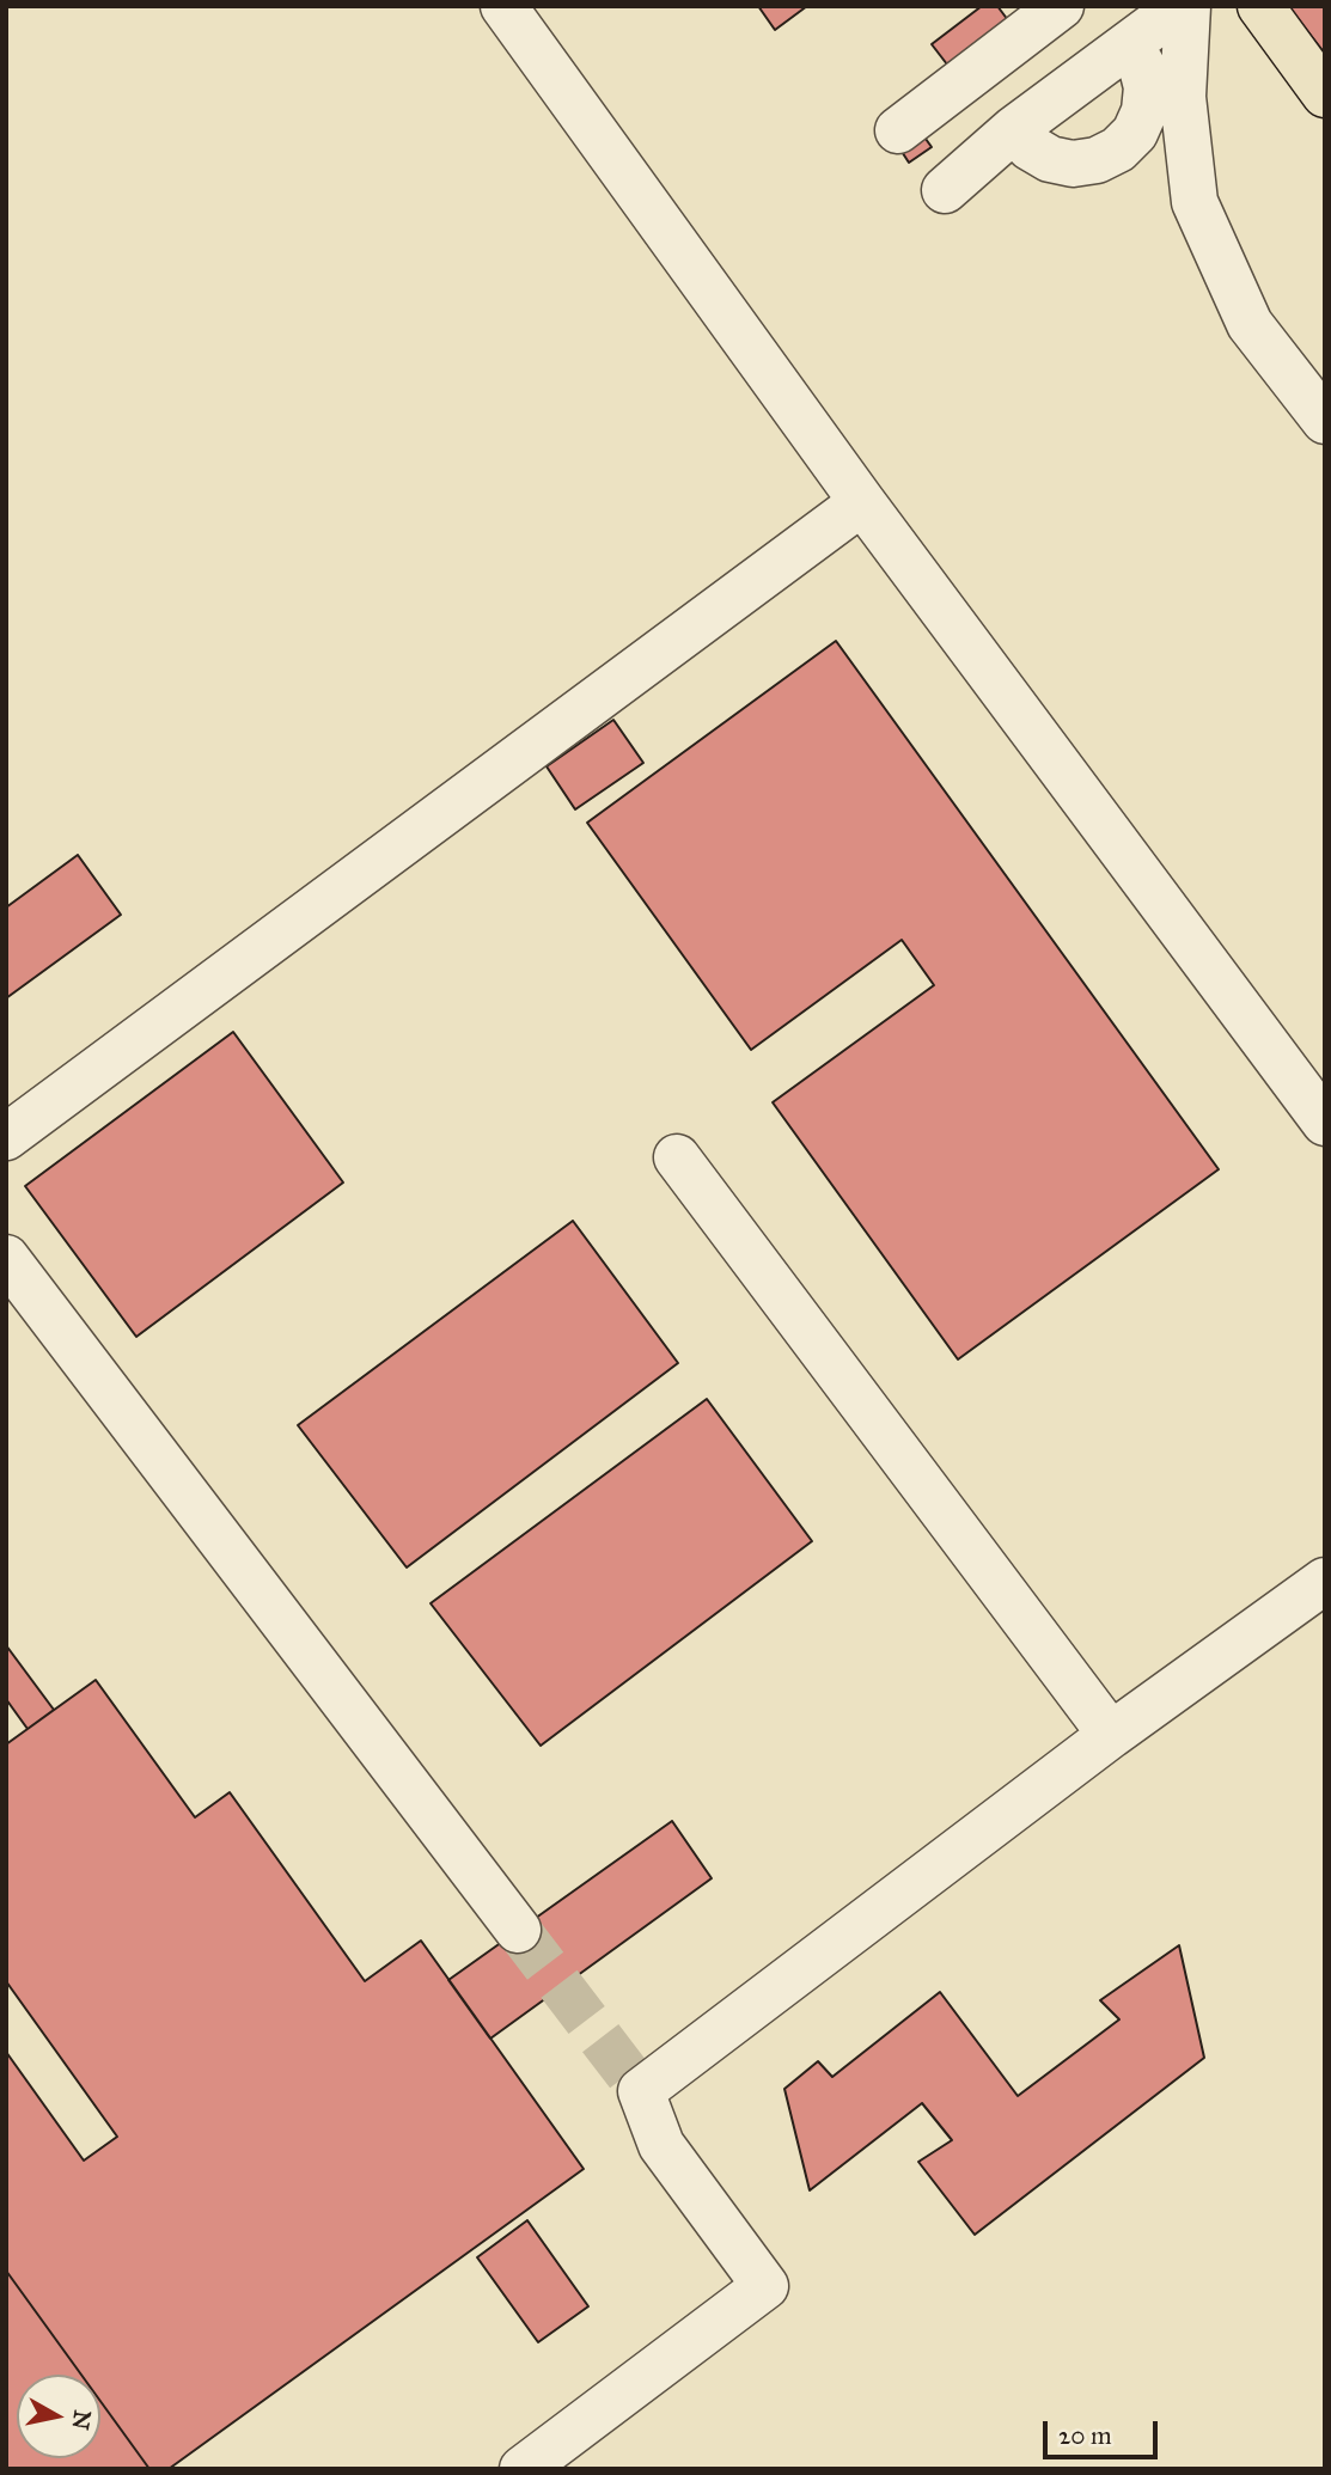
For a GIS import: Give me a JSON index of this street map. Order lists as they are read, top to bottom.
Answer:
{
  "scale_bar": "20 m",
  "north": "right"
}
